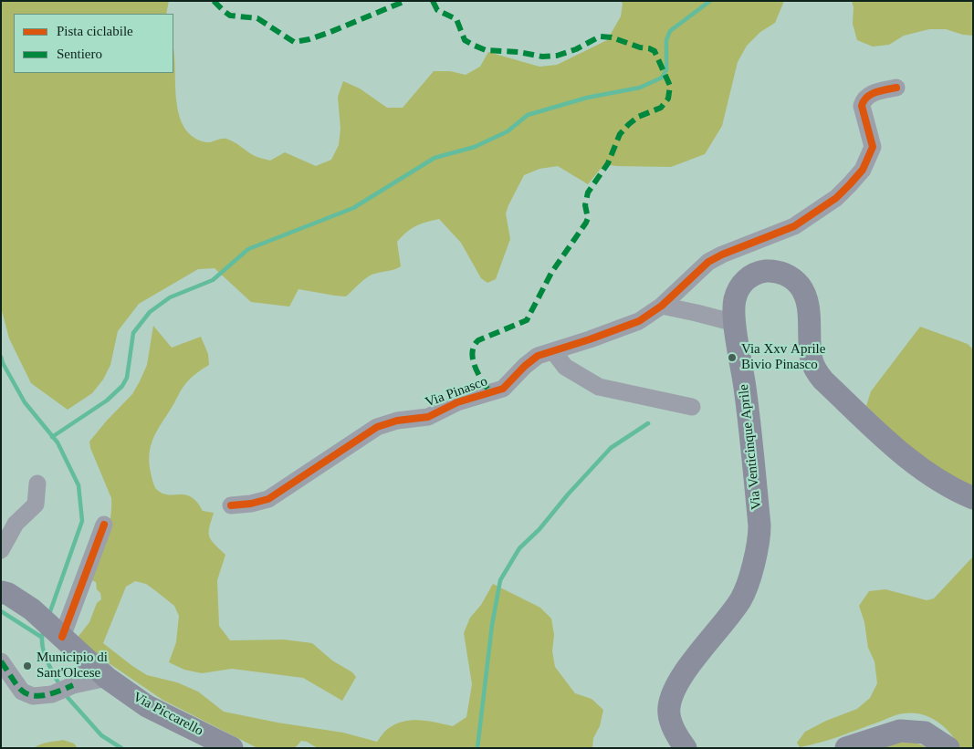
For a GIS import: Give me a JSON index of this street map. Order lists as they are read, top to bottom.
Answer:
{
  "streets": {
    "main road": ["Via Venticinque Aprile", "Via Piccarello"],
    "street": ["Via Pinasco"]
  },
  "places": ["Via Xxv Aprile Bivio Pinasco", "Municipio di Sant'Olcese"],
  "legend": ["Pista ciclabile", "Sentiero"]
}
